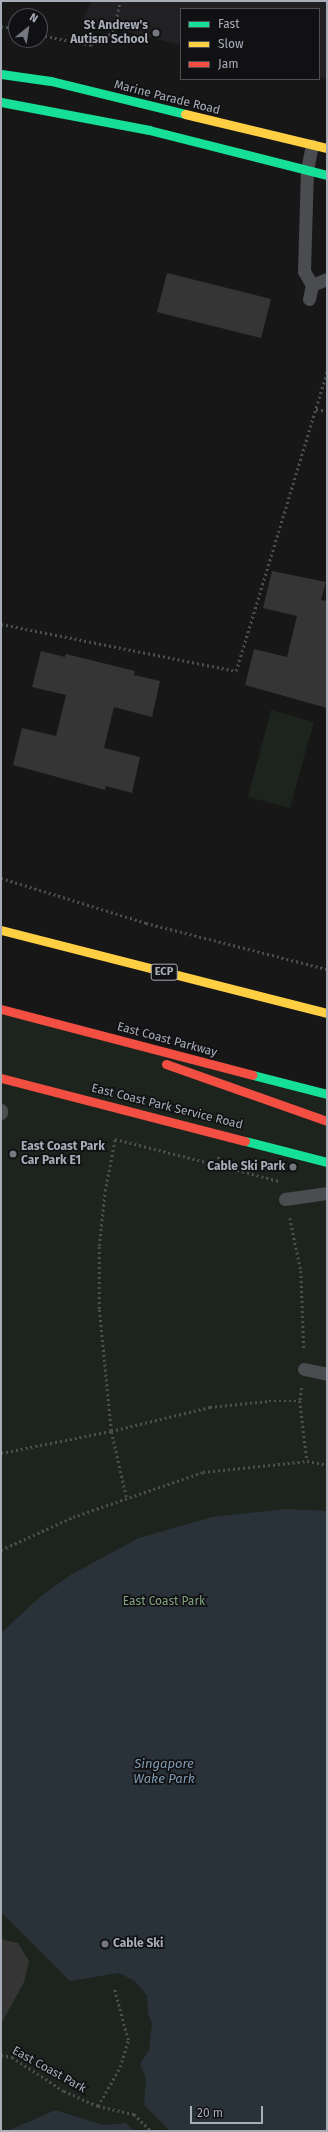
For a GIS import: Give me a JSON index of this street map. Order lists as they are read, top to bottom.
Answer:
{
  "streets": {
    "main road": [
      "Marine Parade Road",
      "ECP",
      "East Coast Parkway",
      "East Coast Park Service Road"
    ],
    "path": ["East Coast Park"]
  },
  "water": ["Singapore Wake Park"],
  "parks": ["East Coast Park"],
  "places": [
    "St Andrew's Autism School",
    "East Coast Park Car Park E1",
    "Cable Ski Park",
    "Cable Ski"
  ],
  "legend": ["Fast", "Slow", "Jam"],
  "scale_bar": "20 m",
  "north": "top right"
}
